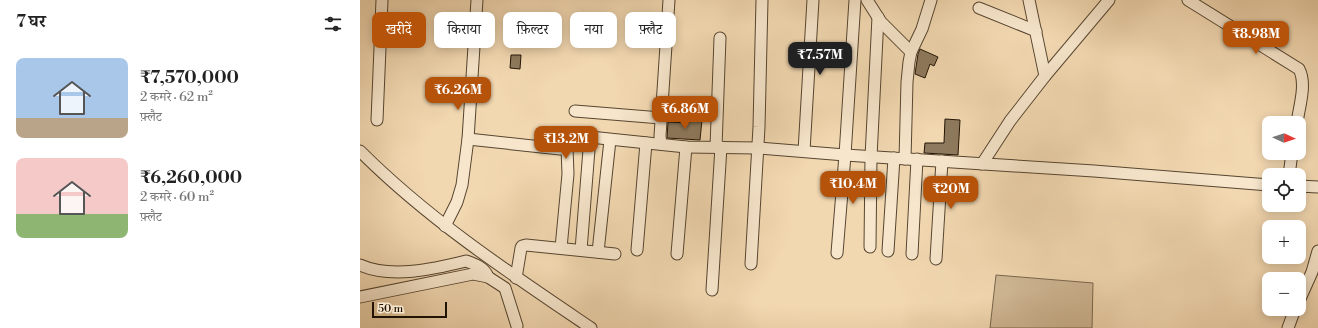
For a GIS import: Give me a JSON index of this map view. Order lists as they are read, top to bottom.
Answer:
{
  "scale_bar": "50 m",
  "north": "right",
  "page": {
    "heading": "7 घर",
    "chip": [
      "खरीदें",
      "किराया",
      "फ़िल्टर",
      "नया",
      "फ़्लैट"
    ],
    "price": [
      "₹8.98M",
      "₹7.57M",
      "₹6.26M",
      "₹6.86M",
      "₹13.2M",
      "₹10.4M",
      "₹20M"
    ],
    "list": [
      {
        "name": "₹7,570,000",
        "note": "2 कमरे · 62 m² · फ़्लैट"
      },
      {
        "name": "₹6,260,000",
        "note": "2 कमरे · 60 m² · फ़्लैट"
      }
    ],
    "map_buttons": ["+", "−"],
    "scale": "50 m"
  }
}
